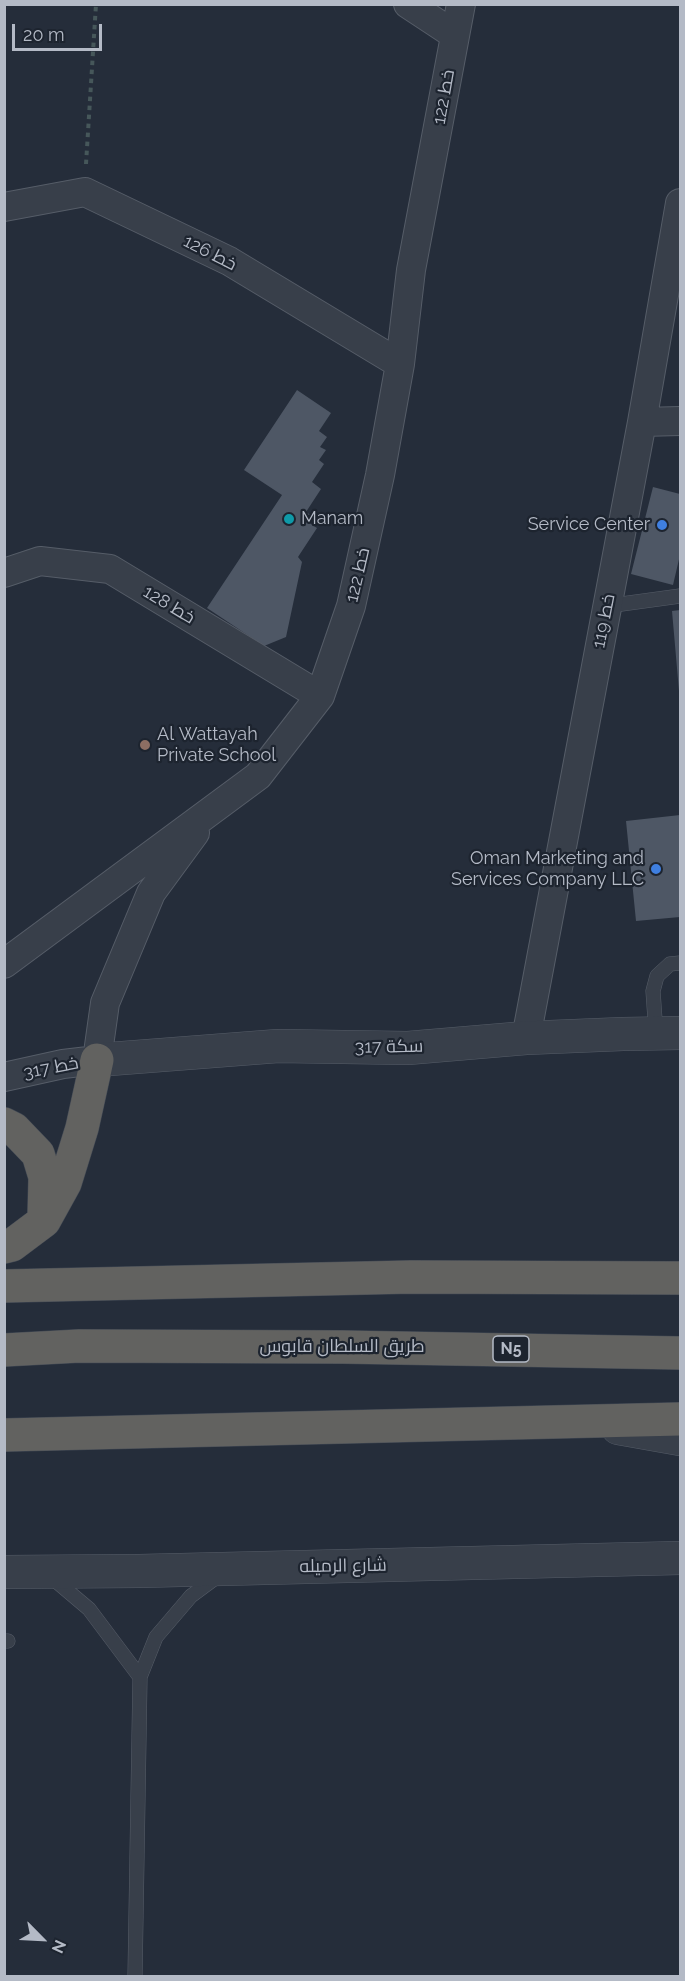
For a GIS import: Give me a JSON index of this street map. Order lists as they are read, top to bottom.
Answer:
{
  "streets": {
    "highway": ["طريق السلطان قابوس", "N5"],
    "street": [
      "خط 122",
      "خط 126",
      "خط 128",
      "خط 119",
      "سكة 317",
      "خط 317",
      "شارع الرميله"
    ]
  },
  "crossings": [
    ["خط 122", "خط 126"],
    ["خط 122", "خط 128"],
    ["خط 119", "سكة 317"],
    ["سكة 317", "خط 317"]
  ],
  "places": [
    "Manam",
    "Service Center",
    "Al Wattayah Private School",
    "Oman Marketing and Services Company LLC"
  ],
  "scale_bar": "20 m",
  "north": "bottom right"
}
